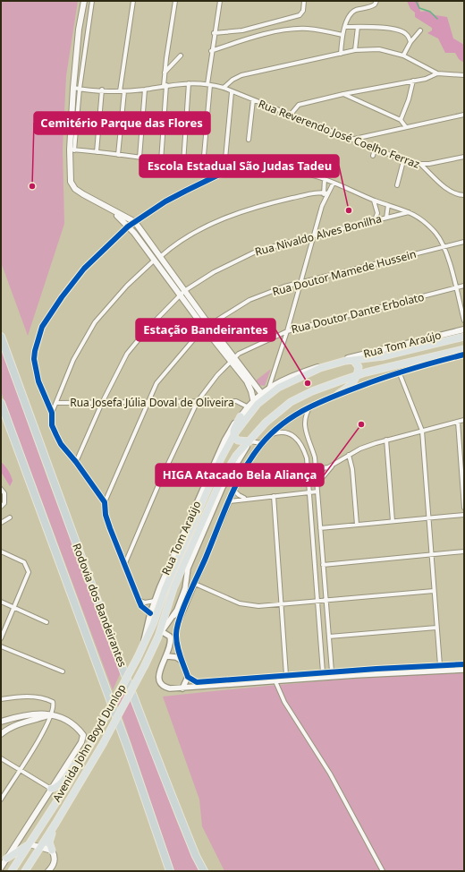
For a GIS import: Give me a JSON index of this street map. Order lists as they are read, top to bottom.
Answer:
{
  "streets": {
    "highway": ["Rodovia dos Bandeirantes"],
    "main road": ["Rua Tom Araújo", "Avenida John Boyd Dunlop"],
    "street": [
      "Rua Reverendo José Coelho Ferraz",
      "Rua Nivaldo Alves Bonilha",
      "Rua Doutor Mamede Hussein",
      "Rua Doutor Dante Erbolato",
      "Rua Josefa Júlia Doval de Oliveira"
    ]
  },
  "crossings": [
    ["Rua Nivaldo Alves Bonilha", "Rua Josefa Júlia Doval de Oliveira"],
    ["Rua Doutor Dante Erbolato", "Rua Josefa Júlia Doval de Oliveira"],
    ["Rua Tom Araújo", "Avenida John Boyd Dunlop"]
  ],
  "places": [
    "Cemitério Parque das Flores",
    "Escola Estadual São Judas Tadeu",
    "Estação Bandeirantes",
    "HIGA Atacado Bela Aliança"
  ]
}
